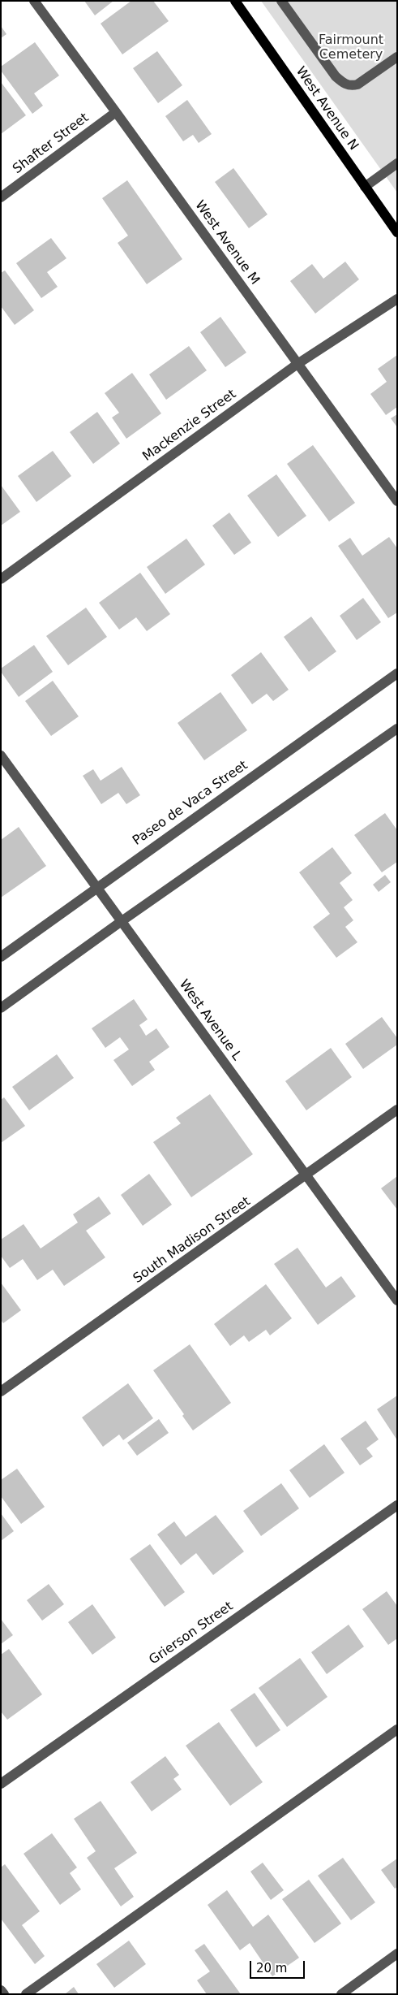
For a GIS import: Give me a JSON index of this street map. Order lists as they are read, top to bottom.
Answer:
{
  "streets": {
    "main road": ["West Avenue N"],
    "street": [
      "Shafter Street",
      "West Avenue M",
      "Mackenzie Street",
      "Paseo de Vaca Street",
      "West Avenue L",
      "South Madison Street",
      "Grierson Street"
    ]
  },
  "crossings": [
    ["Shafter Street", "West Avenue M"],
    ["West Avenue M", "Mackenzie Street"],
    ["Paseo de Vaca Street", "West Avenue L"],
    ["West Avenue L", "South Madison Street"]
  ],
  "parks": ["Fairmount Cemetery"],
  "scale_bar": "20 m"
}
